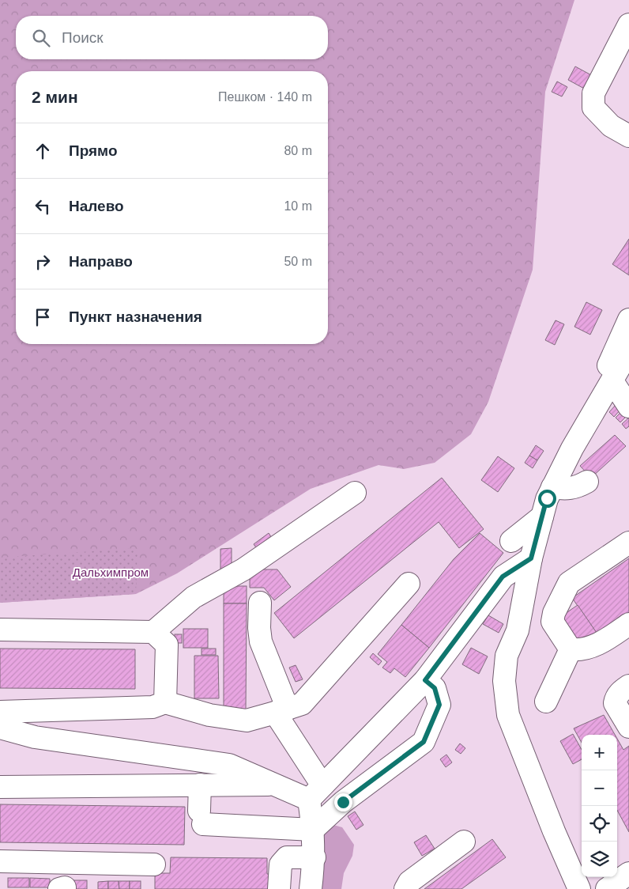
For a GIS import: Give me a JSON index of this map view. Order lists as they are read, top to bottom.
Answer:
{
  "parks": ["Дальхимпром"],
  "page": {
    "search": "Поиск",
    "heading": ["2 мин", "Пешком · 140 m"],
    "list": [
      ["Прямо", "80 m"],
      ["Налево", "10 m"],
      ["Направо", "50 m"],
      "Пункт назначения"
    ],
    "map_buttons": ["+", "−"]
  }
}
